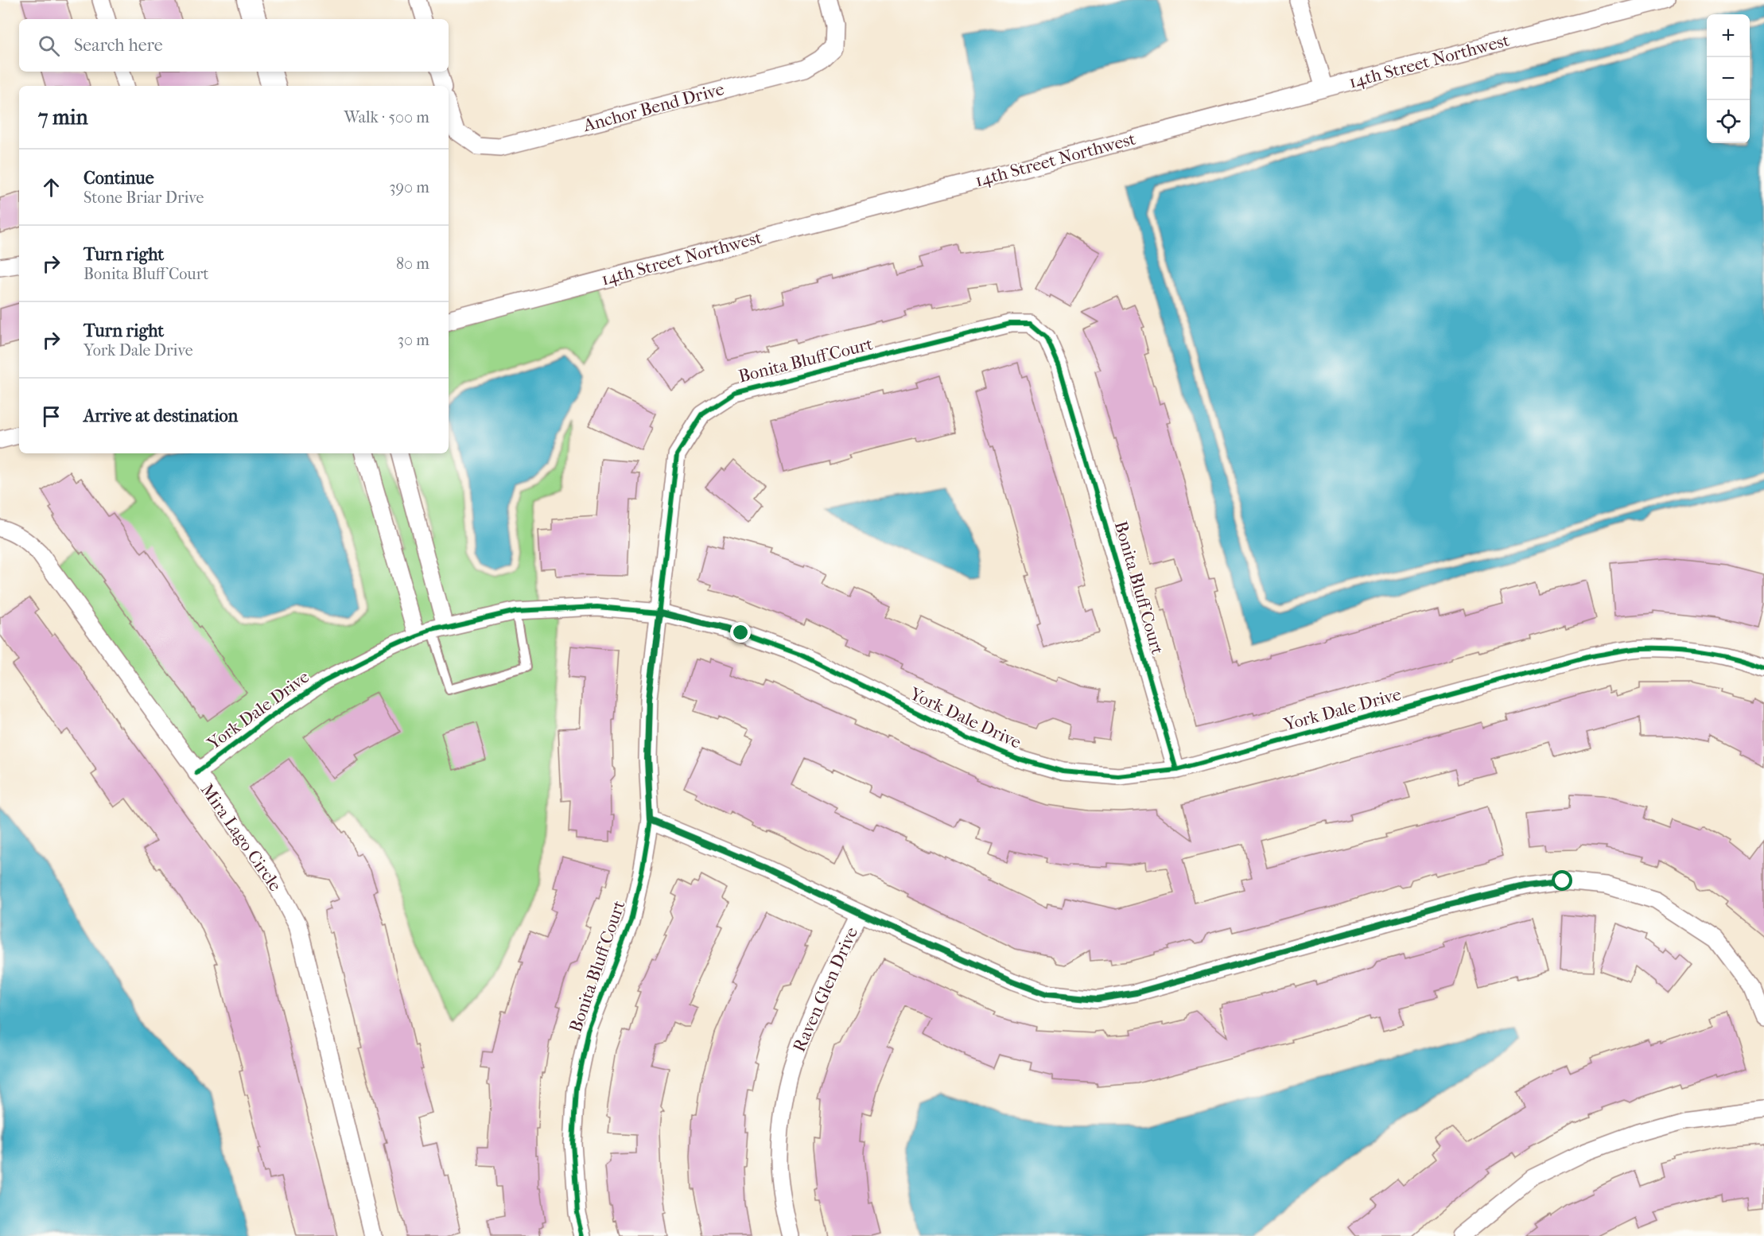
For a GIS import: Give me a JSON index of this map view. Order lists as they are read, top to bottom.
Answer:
{
  "streets": {
    "street": [
      "14th Street Northwest",
      "Anchor Bend Drive",
      "Bonita Bluff Court",
      "York Dale Drive",
      "Mira Lago Circle",
      "Raven Glen Drive"
    ]
  },
  "crossings": [
    ["Bonita Bluff Court", "York Dale Drive"],
    ["York Dale Drive", "Mira Lago Circle"]
  ],
  "page": {
    "map_buttons": ["+", "−"],
    "search": "Search here",
    "heading": ["7 min", "Walk · 500 m"],
    "list": [
      ["Continue", "Stone Briar Drive", "390 m"],
      ["Turn right", "Bonita Bluff Court", "80 m"],
      ["Turn right", "York Dale Drive", "30 m"],
      "Arrive at destination"
    ]
  }
}
